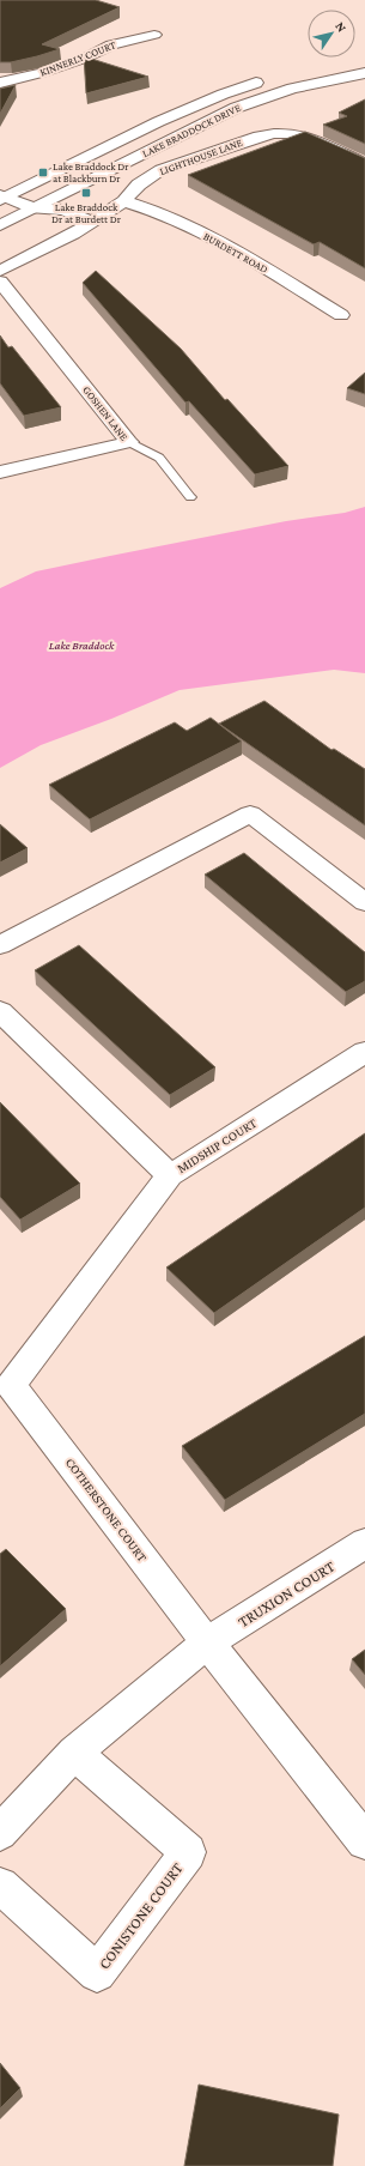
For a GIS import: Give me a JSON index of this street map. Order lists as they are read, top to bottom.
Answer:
{
  "streets": {
    "street": [
      "KINNERLY COURT",
      "LAKE BRADDOCK DRIVE",
      "LIGHTHOUSE LANE",
      "BURDETT ROAD",
      "GOSHEN LANE",
      "MIDSHIP COURT",
      "COTHERSTONE COURT",
      "TRUXION COURT",
      "CONISTONE COURT"
    ]
  },
  "crossings": [
    ["LIGHTHOUSE LANE", "BURDETT ROAD"],
    ["MIDSHIP COURT", "COTHERSTONE COURT"],
    ["COTHERSTONE COURT", "TRUXION COURT"]
  ],
  "water": ["Lake Braddock"],
  "places": {
    "transit": ["Lake Braddock Dr at Blackburn Dr", "Lake Braddock Dr at Burdett Dr"]
  },
  "north": "top right"
}
